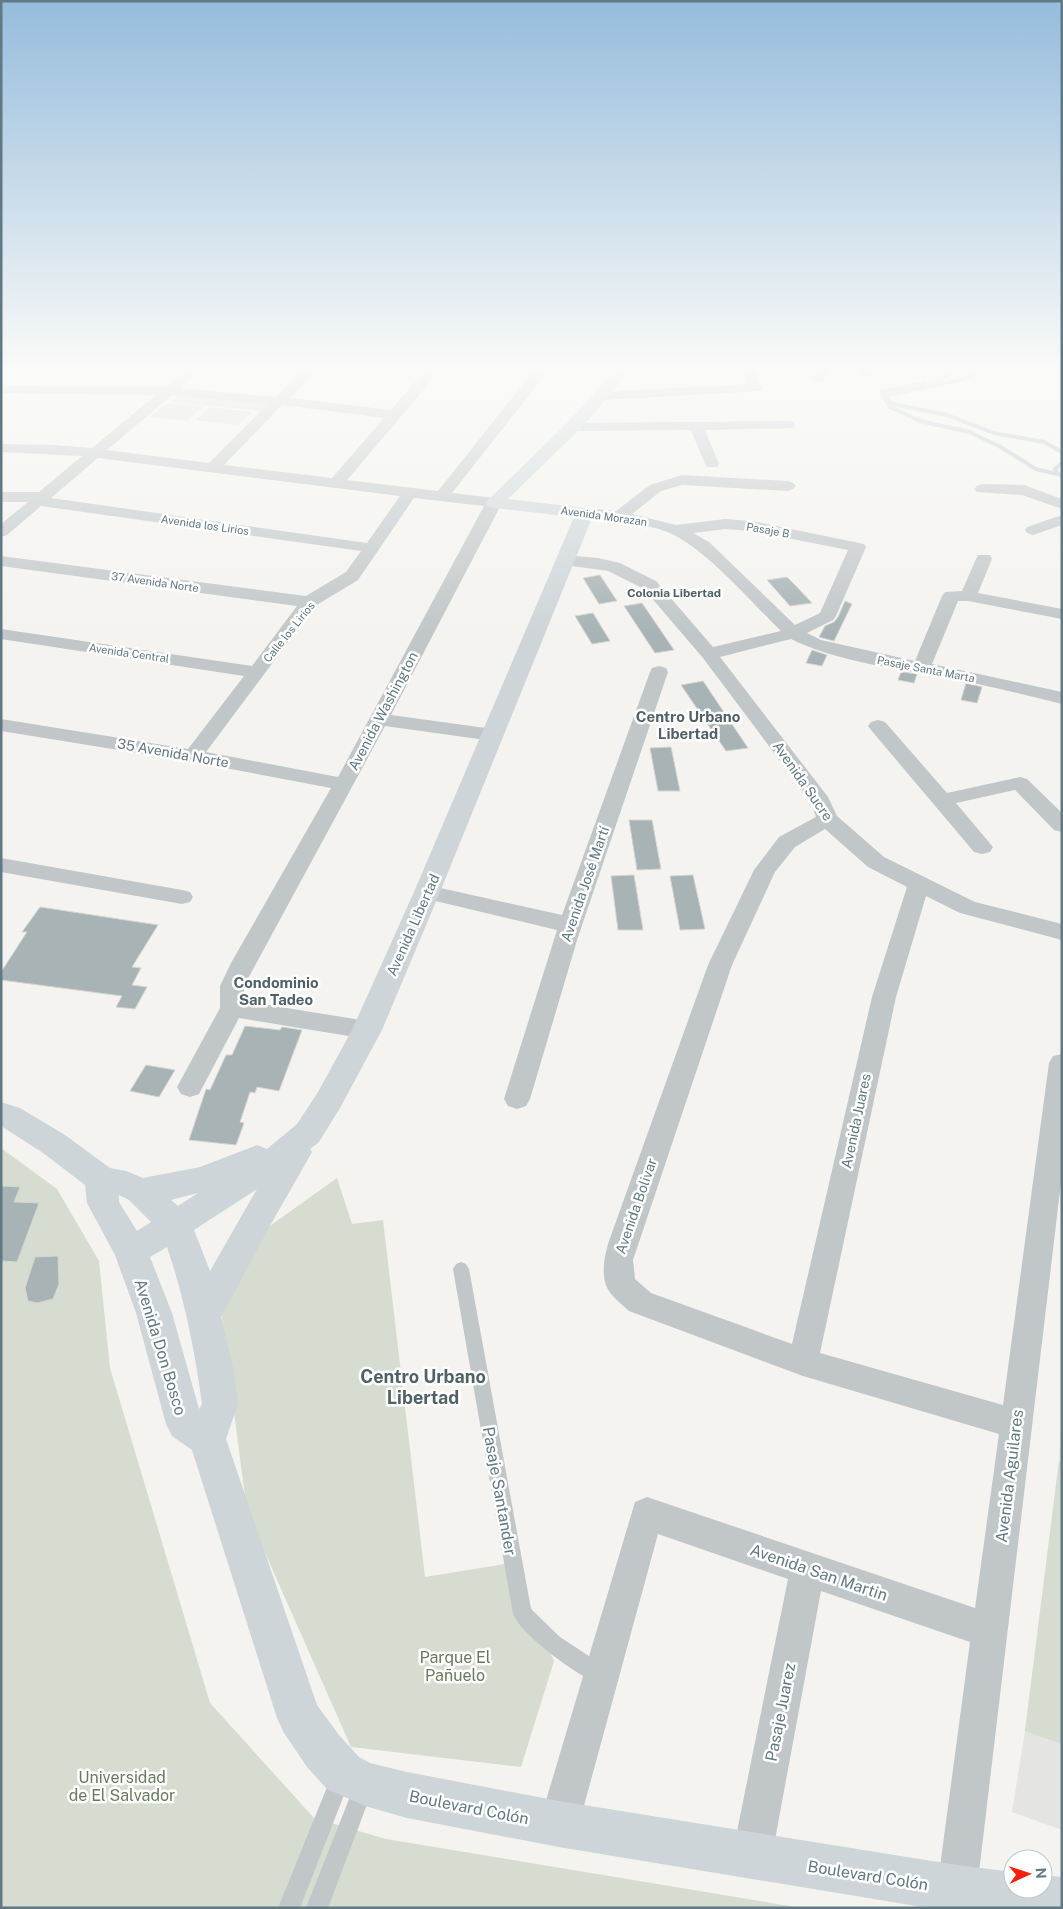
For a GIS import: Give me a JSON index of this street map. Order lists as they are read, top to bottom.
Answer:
{
  "streets": {
    "main road": [
      "Avenida Morazan",
      "Avenida Washington",
      "Avenida Libertad",
      "Avenida Don Bosco",
      "Boulevard Colón"
    ],
    "street": [
      "Avenida los Lirios",
      "Pasaje B",
      "37 Avenida Norte",
      "Calle los Lirios",
      "Avenida Central",
      "Pasaje Santa Marta",
      "35 Avenida Norte",
      "Avenida Sucre",
      "Avenida José Martí",
      "Avenida Juares",
      "Avenida Bolivar",
      "Avenida Aguilares",
      "Avenida San Martin",
      "Pasaje Juarez"
    ],
    "lane": ["Pasaje Santander"]
  },
  "crossings": [
    ["Avenida Morazan", "Pasaje B"],
    ["Avenida Morazan", "Pasaje Santa Marta"],
    ["Avenida Morazan", "Avenida Washington"],
    ["Avenida Morazan", "Avenida Libertad"],
    ["Avenida los Lirios", "Calle los Lirios"],
    ["Pasaje B", "Pasaje Santa Marta"],
    ["37 Avenida Norte", "Calle los Lirios"],
    ["Calle los Lirios", "Avenida Central"],
    ["Calle los Lirios", "35 Avenida Norte"],
    ["Avenida Washington", "35 Avenida Norte"],
    ["Avenida Sucre", "Avenida Libertad"],
    ["Avenida Sucre", "Avenida Juares"],
    ["Avenida Sucre", "Avenida Bolivar"],
    ["Avenida Libertad", "Avenida Don Bosco"],
    ["Avenida Juares", "Avenida Bolivar"],
    ["Avenida Bolivar", "Avenida Aguilares"],
    ["Avenida Aguilares", "Avenida San Martin"],
    ["Avenida Aguilares", "Boulevard Colón"],
    ["Pasaje Santander", "Avenida San Martin"],
    ["Avenida San Martin", "Pasaje Juarez"],
    ["Pasaje Juarez", "Boulevard Colón"]
  ],
  "districts": [
    "Colonia Libertad",
    "Centro Urbano Libertad",
    "Condominio San Tadeo",
    "Centro Urbano Libertad"
  ],
  "parks": ["Parque El Pañuelo", "Universidad de El Salvador"],
  "north": "right"
}
